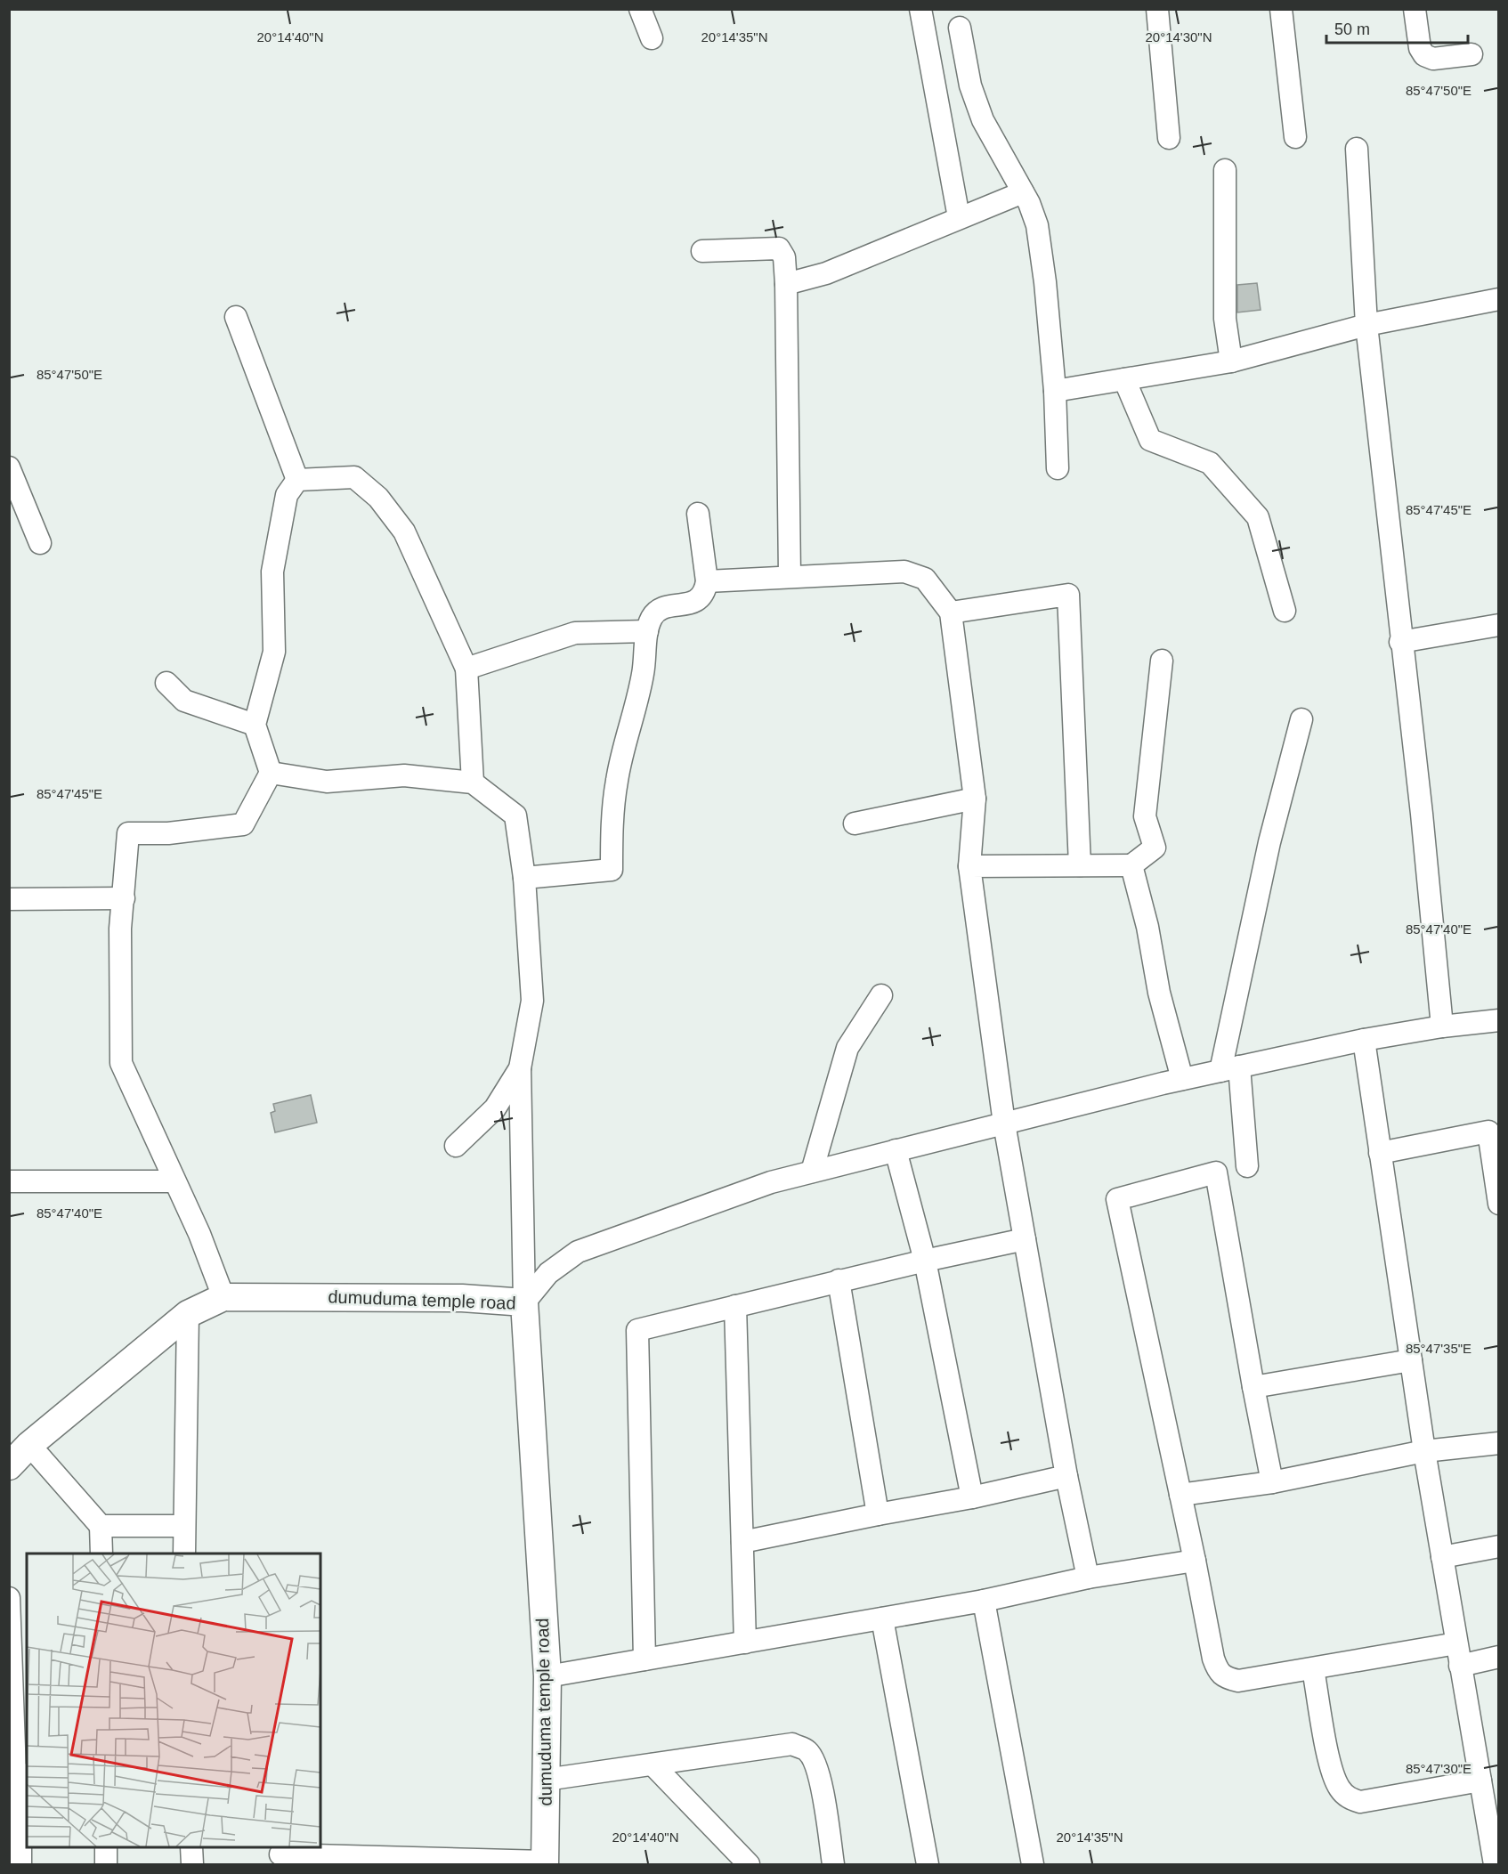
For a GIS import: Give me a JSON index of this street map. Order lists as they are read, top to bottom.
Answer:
{
  "streets": {
    "street": ["dumuduma temple road"]
  },
  "scale_bar": "50 m",
  "coordinates": [
    "20°14'40\"N",
    "20°14'30\"N",
    "20°14'35\"N",
    "85°47'50\"E",
    "85°47'45\"E",
    "85°47'40\"E",
    "85°47'35\"E",
    "85°47'30\"E"
  ]
}
